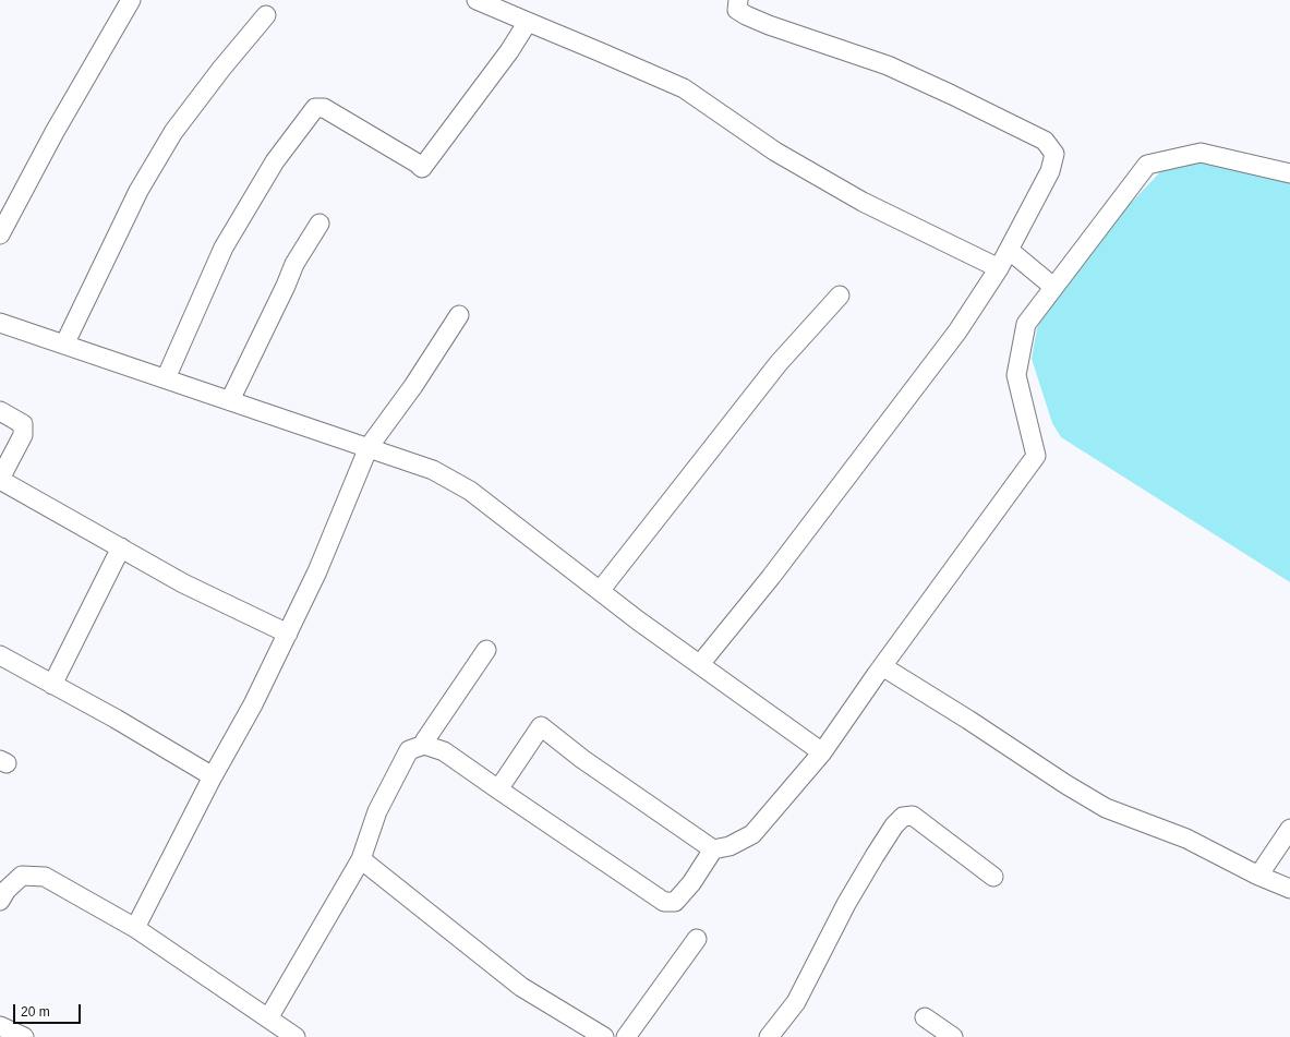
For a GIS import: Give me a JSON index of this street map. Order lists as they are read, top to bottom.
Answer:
{
  "scale_bar": "20 m"
}
